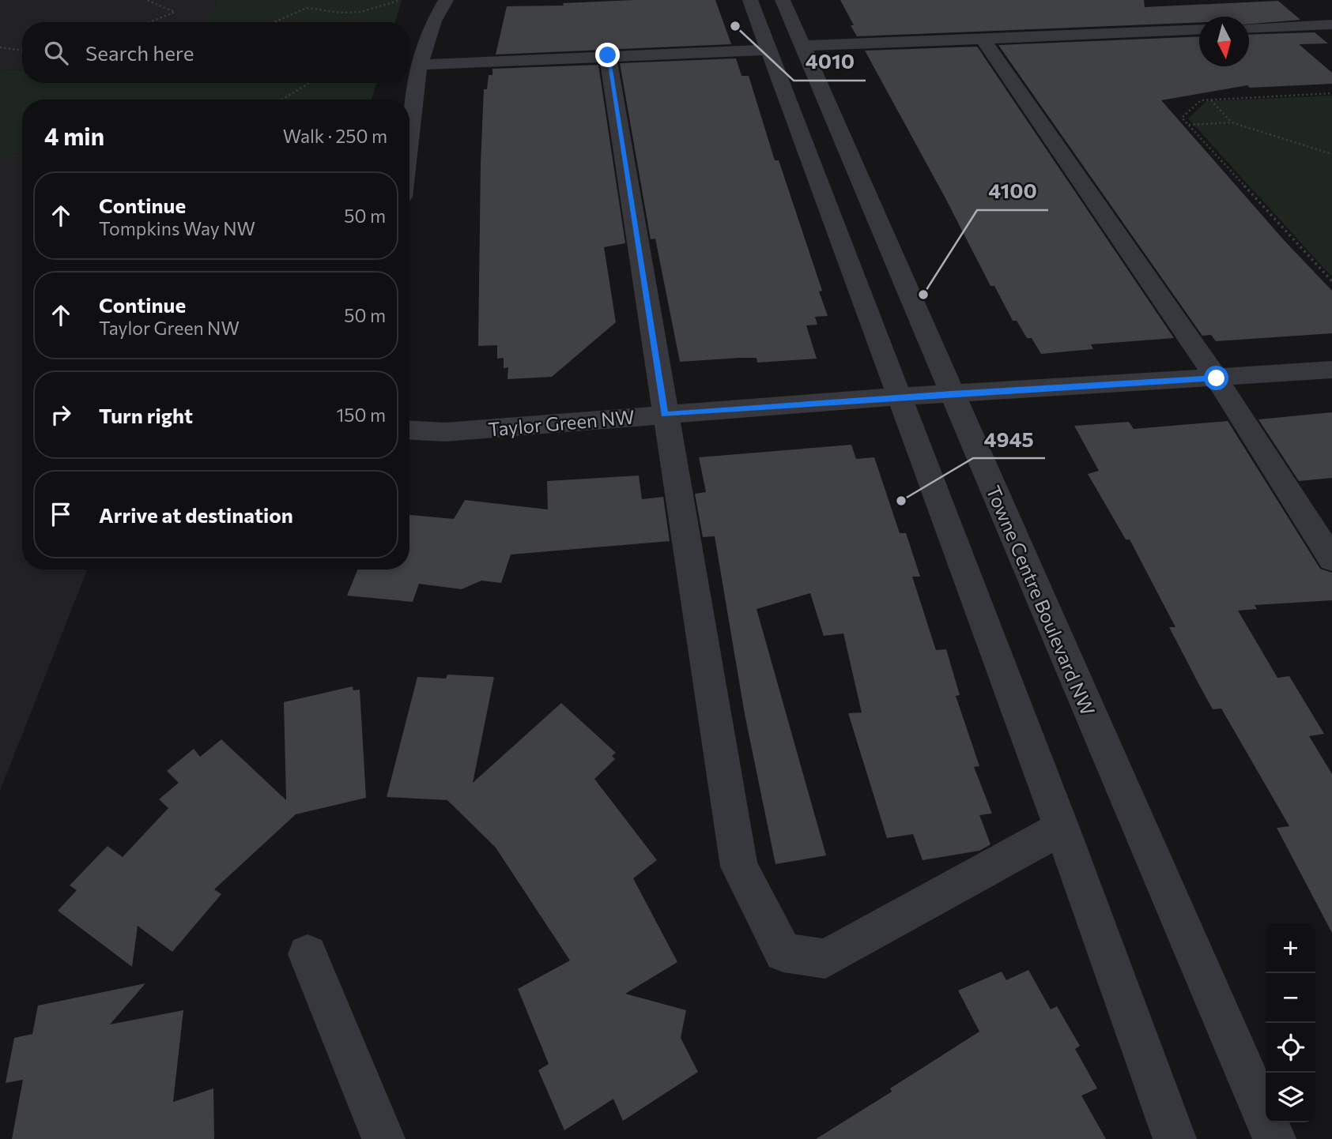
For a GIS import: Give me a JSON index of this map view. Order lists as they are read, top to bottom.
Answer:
{
  "streets": {
    "street": ["Taylor Green NW", "Towne Centre Boulevard NW"]
  },
  "crossings": [
    ["Taylor Green NW", "Towne Centre Boulevard NW"]
  ],
  "places": ["4010", "4100", "4945"],
  "north": "bottom",
  "page": {
    "search": "Search here",
    "heading": ["4 min", "Walk · 250 m"],
    "list": [
      ["Continue", "Tompkins Way NW", "50 m"],
      ["Continue", "Taylor Green NW", "50 m"],
      ["Turn right", "150 m"],
      "Arrive at destination"
    ],
    "map_buttons": ["+", "−"]
  }
}
